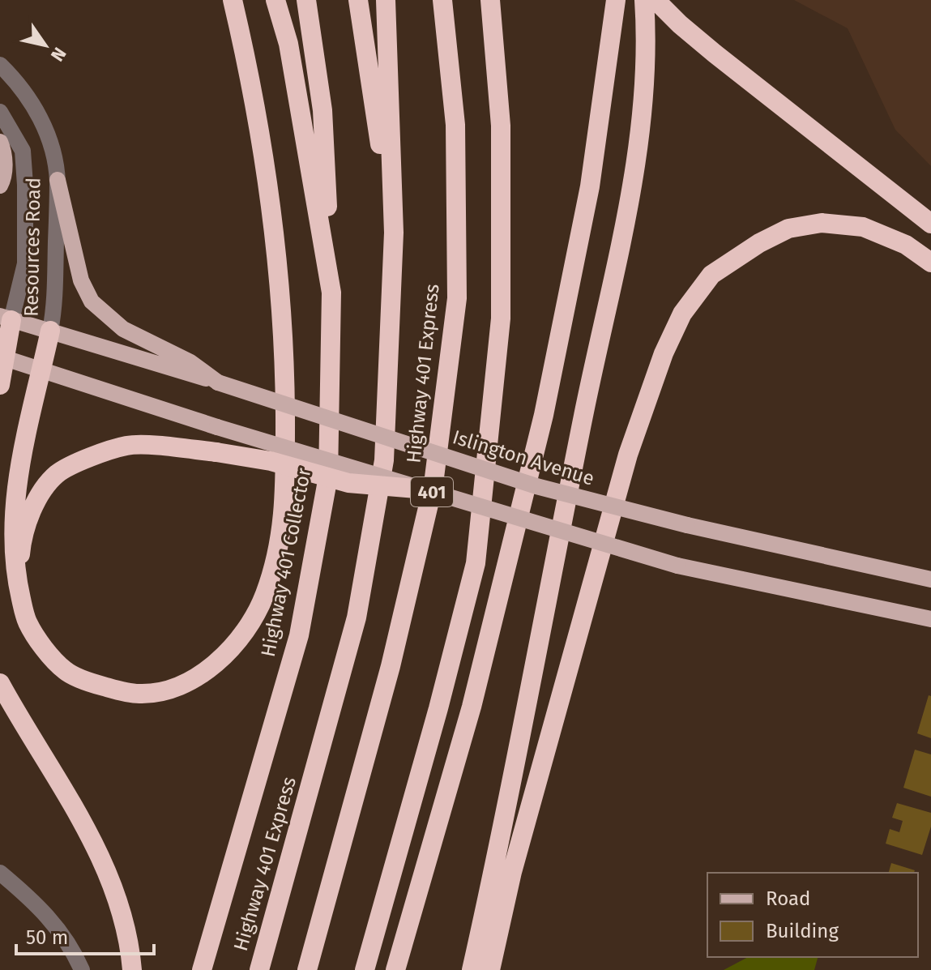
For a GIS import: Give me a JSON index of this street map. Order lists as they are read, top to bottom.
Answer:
{
  "streets": {
    "highway": ["Highway 401 Express", "401", "Highway 401 Collector"],
    "main road": ["Islington Avenue"],
    "street": ["Resources Road"]
  },
  "crossings": [
    ["Resources Road", "Islington Avenue"]
  ],
  "legend": ["Road", "Building"],
  "scale_bar": "50 m",
  "north": "bottom right"
}
